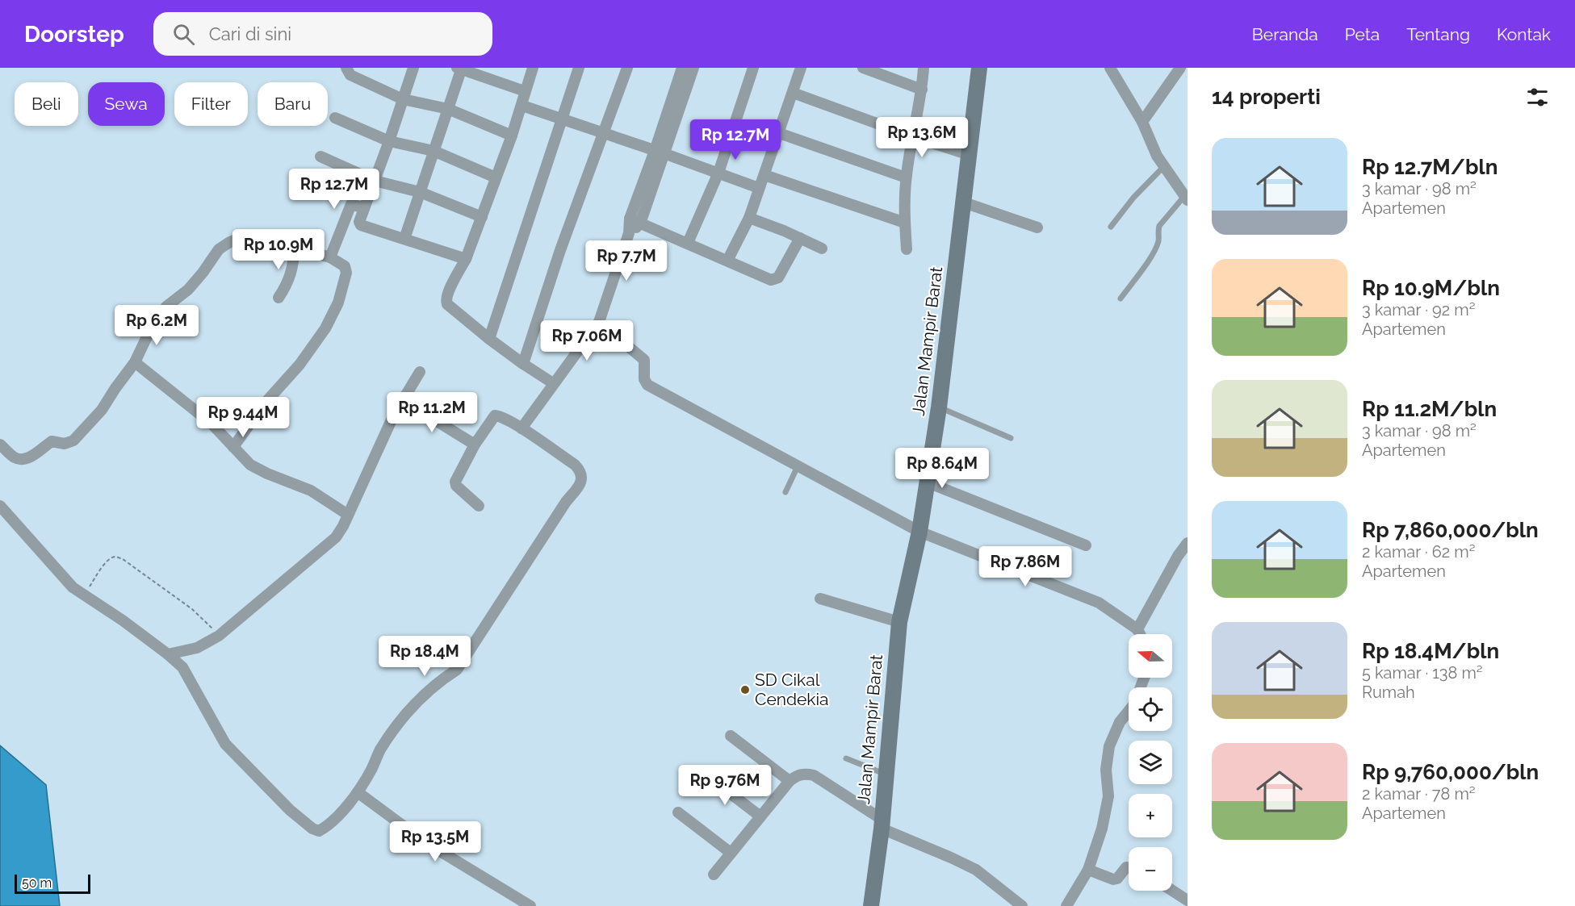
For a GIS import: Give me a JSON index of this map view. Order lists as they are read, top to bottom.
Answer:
{
  "streets": {
    "street": ["Jalan Mampir Barat"]
  },
  "places": ["SD Cikal Cendekia"],
  "scale_bar": "50 m",
  "north": "left",
  "page": {
    "header": "Doorstep",
    "search": "Cari di sini",
    "nav": [
      "Beranda",
      "Peta",
      "Tentang",
      "Kontak"
    ],
    "heading": "14 properti",
    "chip": [
      "Beli",
      "Sewa",
      "Filter",
      "Baru"
    ],
    "price": [
      "Rp 13.6M",
      "Rp 12.7M",
      "Rp 12.7M",
      "Rp 10.9M",
      "Rp 7.7M",
      "Rp 6.2M",
      "Rp 7.06M",
      "Rp 11.2M",
      "Rp 9.44M",
      "Rp 8.64M",
      "Rp 7.86M",
      "Rp 18.4M",
      "Rp 9.76M",
      "Rp 13.5M"
    ],
    "list": [
      {
        "name": "Rp 12.7M/bln",
        "note": "3 kamar · 98 m² · Apartemen"
      },
      {
        "name": "Rp 10.9M/bln",
        "note": "3 kamar · 92 m² · Apartemen"
      },
      {
        "name": "Rp 11.2M/bln",
        "note": "3 kamar · 98 m² · Apartemen"
      },
      {
        "name": "Rp 7,860,000/bln",
        "note": "2 kamar · 62 m² · Apartemen"
      },
      {
        "name": "Rp 18.4M/bln",
        "note": "5 kamar · 138 m² · Rumah"
      },
      {
        "name": "Rp 9,760,000/bln",
        "note": "2 kamar · 78 m² · Apartemen"
      }
    ],
    "map_buttons": ["+", "−"],
    "scale": "50 m"
  }
}
